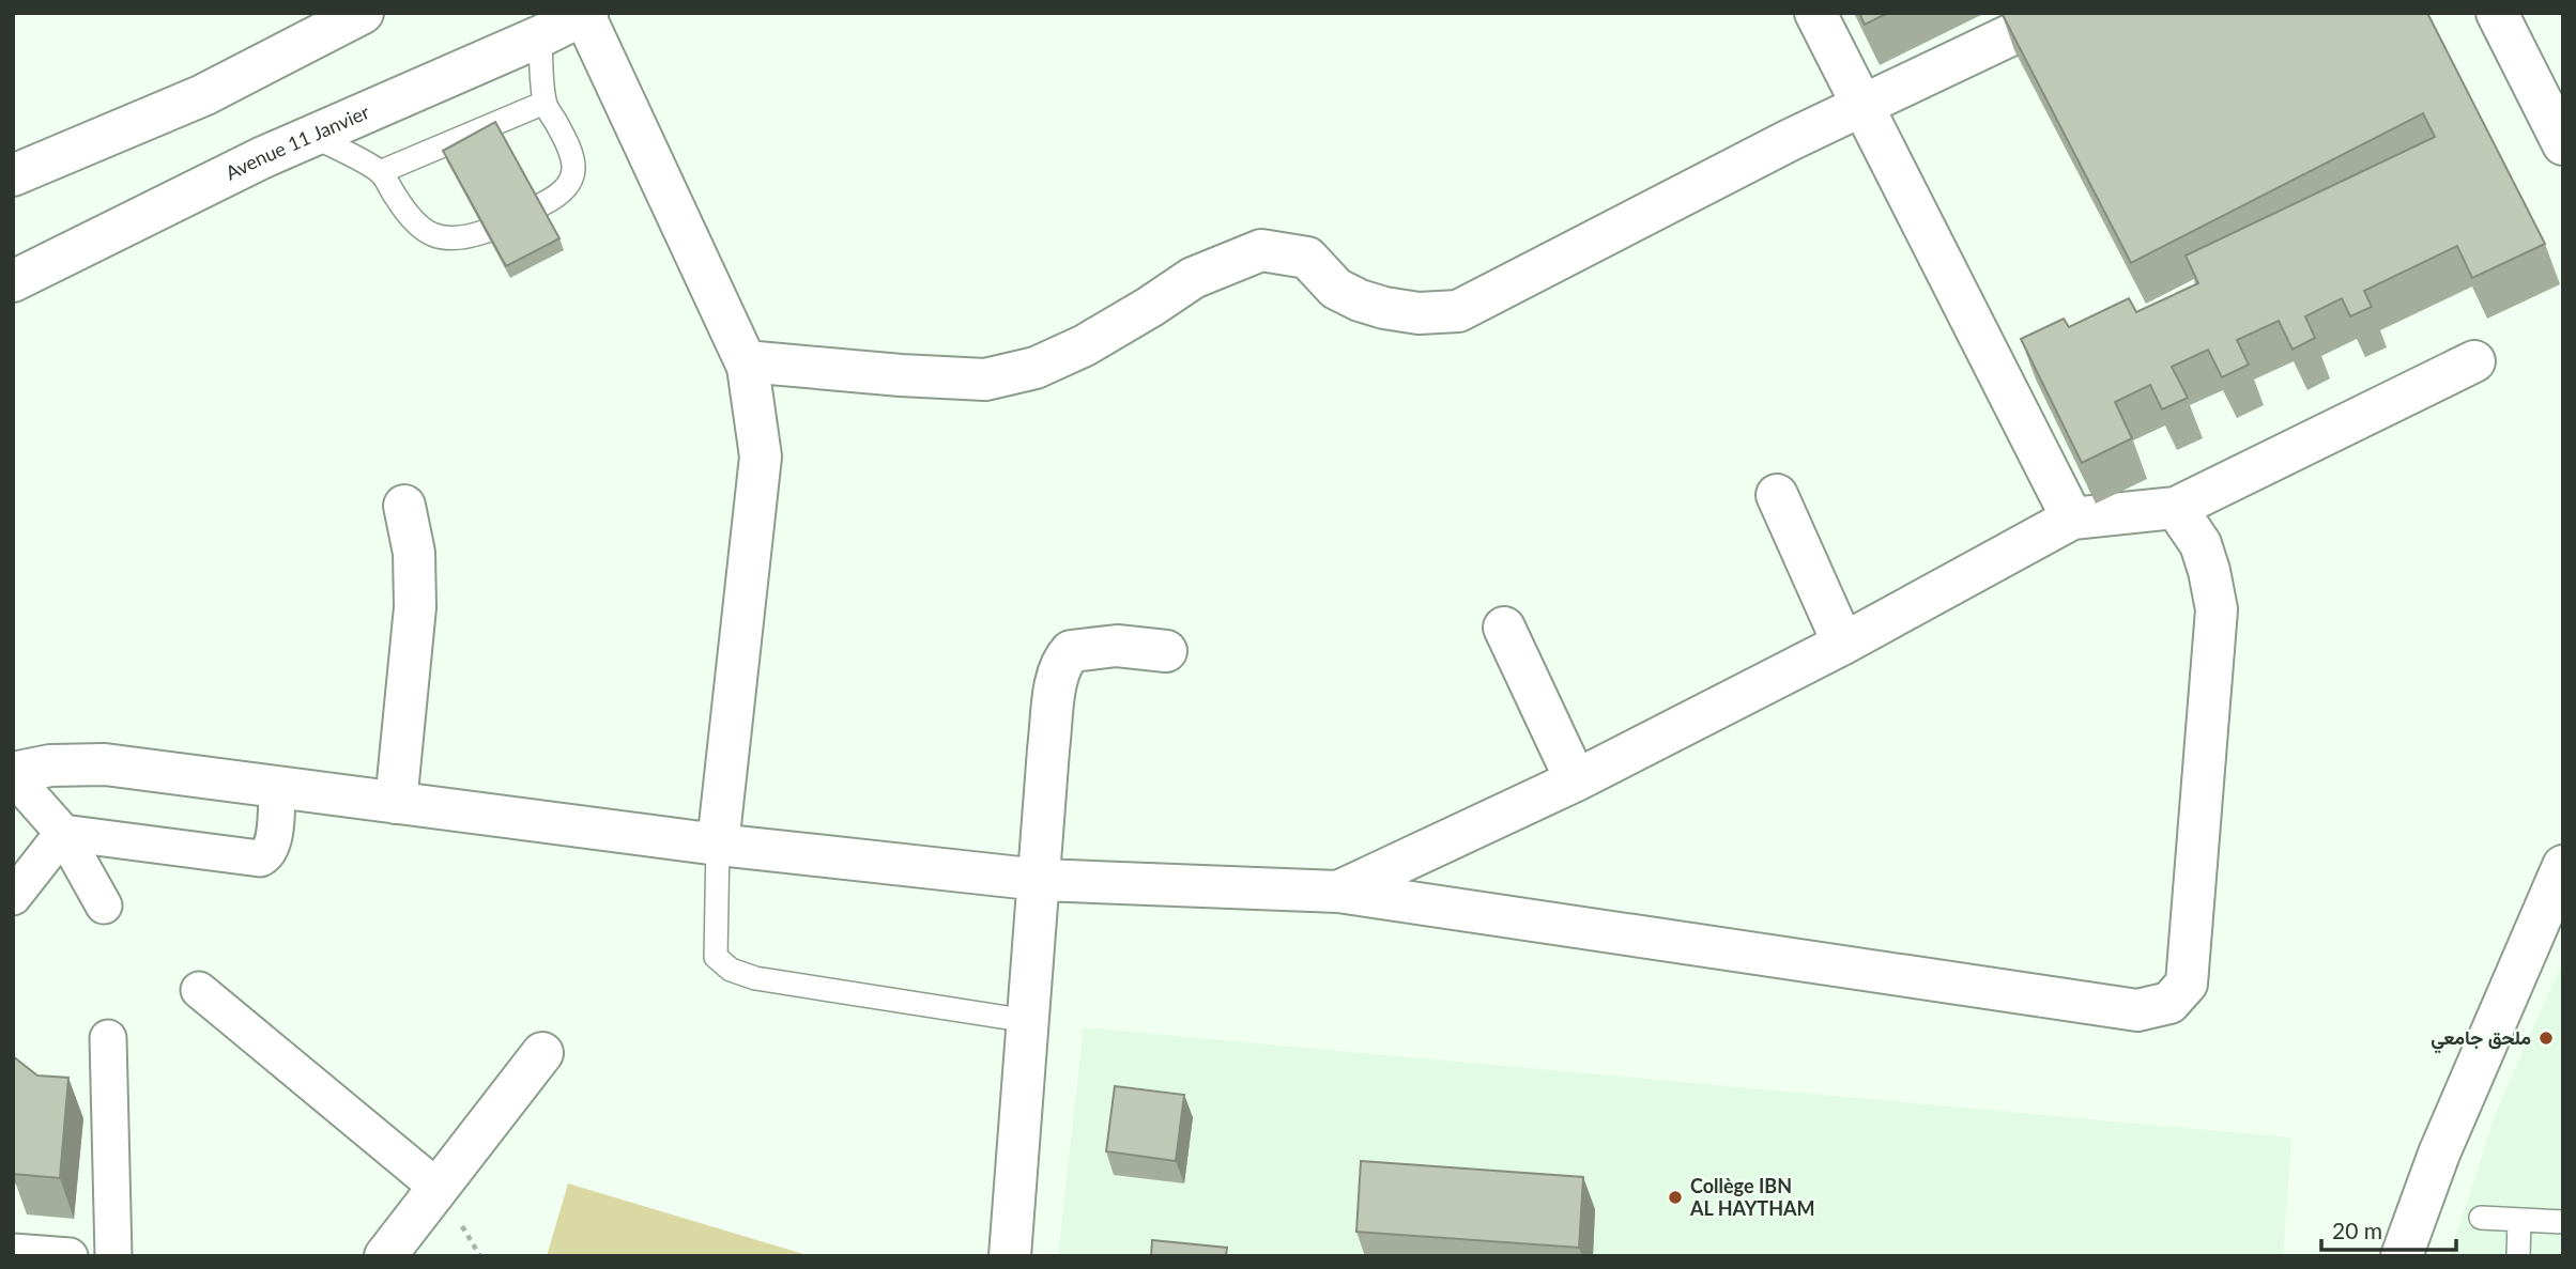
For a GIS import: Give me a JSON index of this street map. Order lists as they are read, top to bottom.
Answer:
{
  "streets": {
    "street": ["Avenue 11 Janvier"]
  },
  "places": ["ملحق جامعي", "Collège IBN AL HAYTHAM"],
  "scale_bar": "20 m"
}
